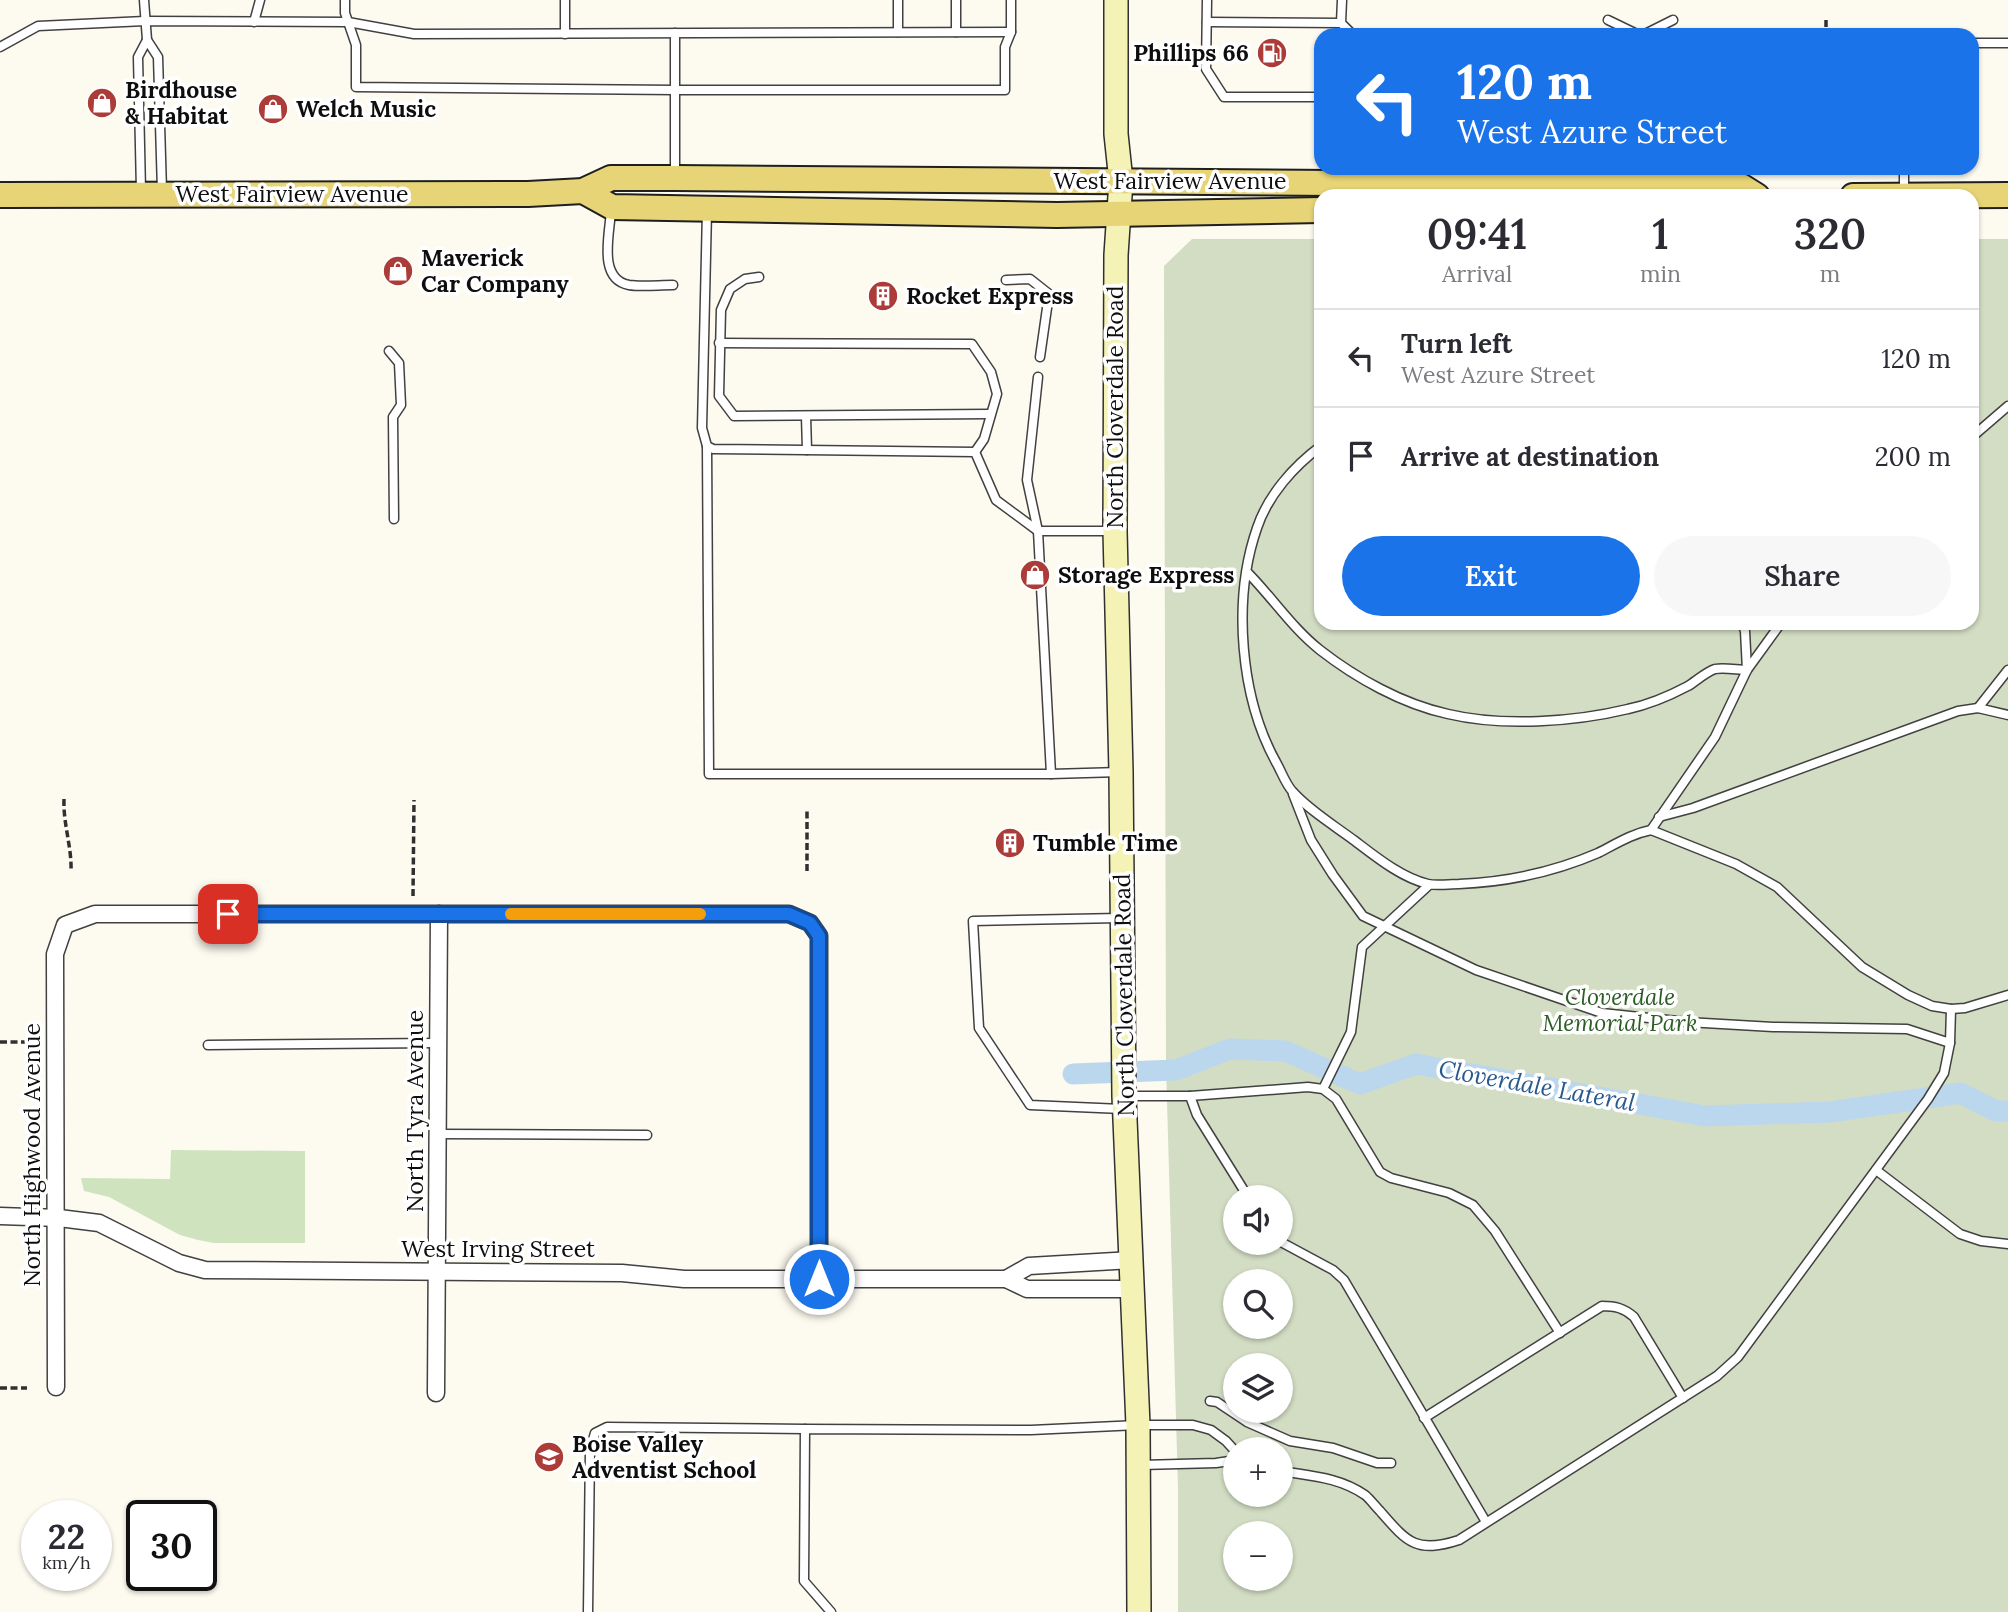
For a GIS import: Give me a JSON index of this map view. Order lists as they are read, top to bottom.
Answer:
{
  "streets": {
    "main road": ["West Fairview Avenue", "North Cloverdale Road"],
    "street": ["North Tyra Avenue", "North Highwood Avenue", "West Irving Street"]
  },
  "crossings": [
    ["West Fairview Avenue", "North Cloverdale Road"],
    ["North Cloverdale Road", "West Irving Street"],
    ["North Tyra Avenue", "North Highwood Avenue"],
    ["North Tyra Avenue", "West Irving Street"],
    ["North Highwood Avenue", "West Irving Street"]
  ],
  "water": ["Cloverdale Lateral"],
  "parks": ["Cloverdale Memorial Park"],
  "places": {
    "fuel station": ["Phillips 66"],
    "shop": [
      "Birdhouse & Habitat",
      "Welch Music",
      "Maverick Car Company",
      "Storage Express"
    ],
    "building": ["Rocket Express", "Tumble Time"],
    "school or university": ["Boise Valley Adventist School"]
  },
  "page": {
    "turn": ["120 m", "West Azure Street"],
    "eta": [
      "09:41",
      "Arrival",
      "1",
      "min",
      "320",
      "m"
    ],
    "list": [
      {
        "name": "Turn left",
        "note": "West Azure Street",
        "value": "120 m"
      },
      {
        "name": "Arrive at destination",
        "value": "200 m"
      }
    ],
    "buttons": ["Exit", "Share"],
    "map_buttons": ["+", "−"],
    "speed": "22 km/h",
    "limit": "30"
  }
}
